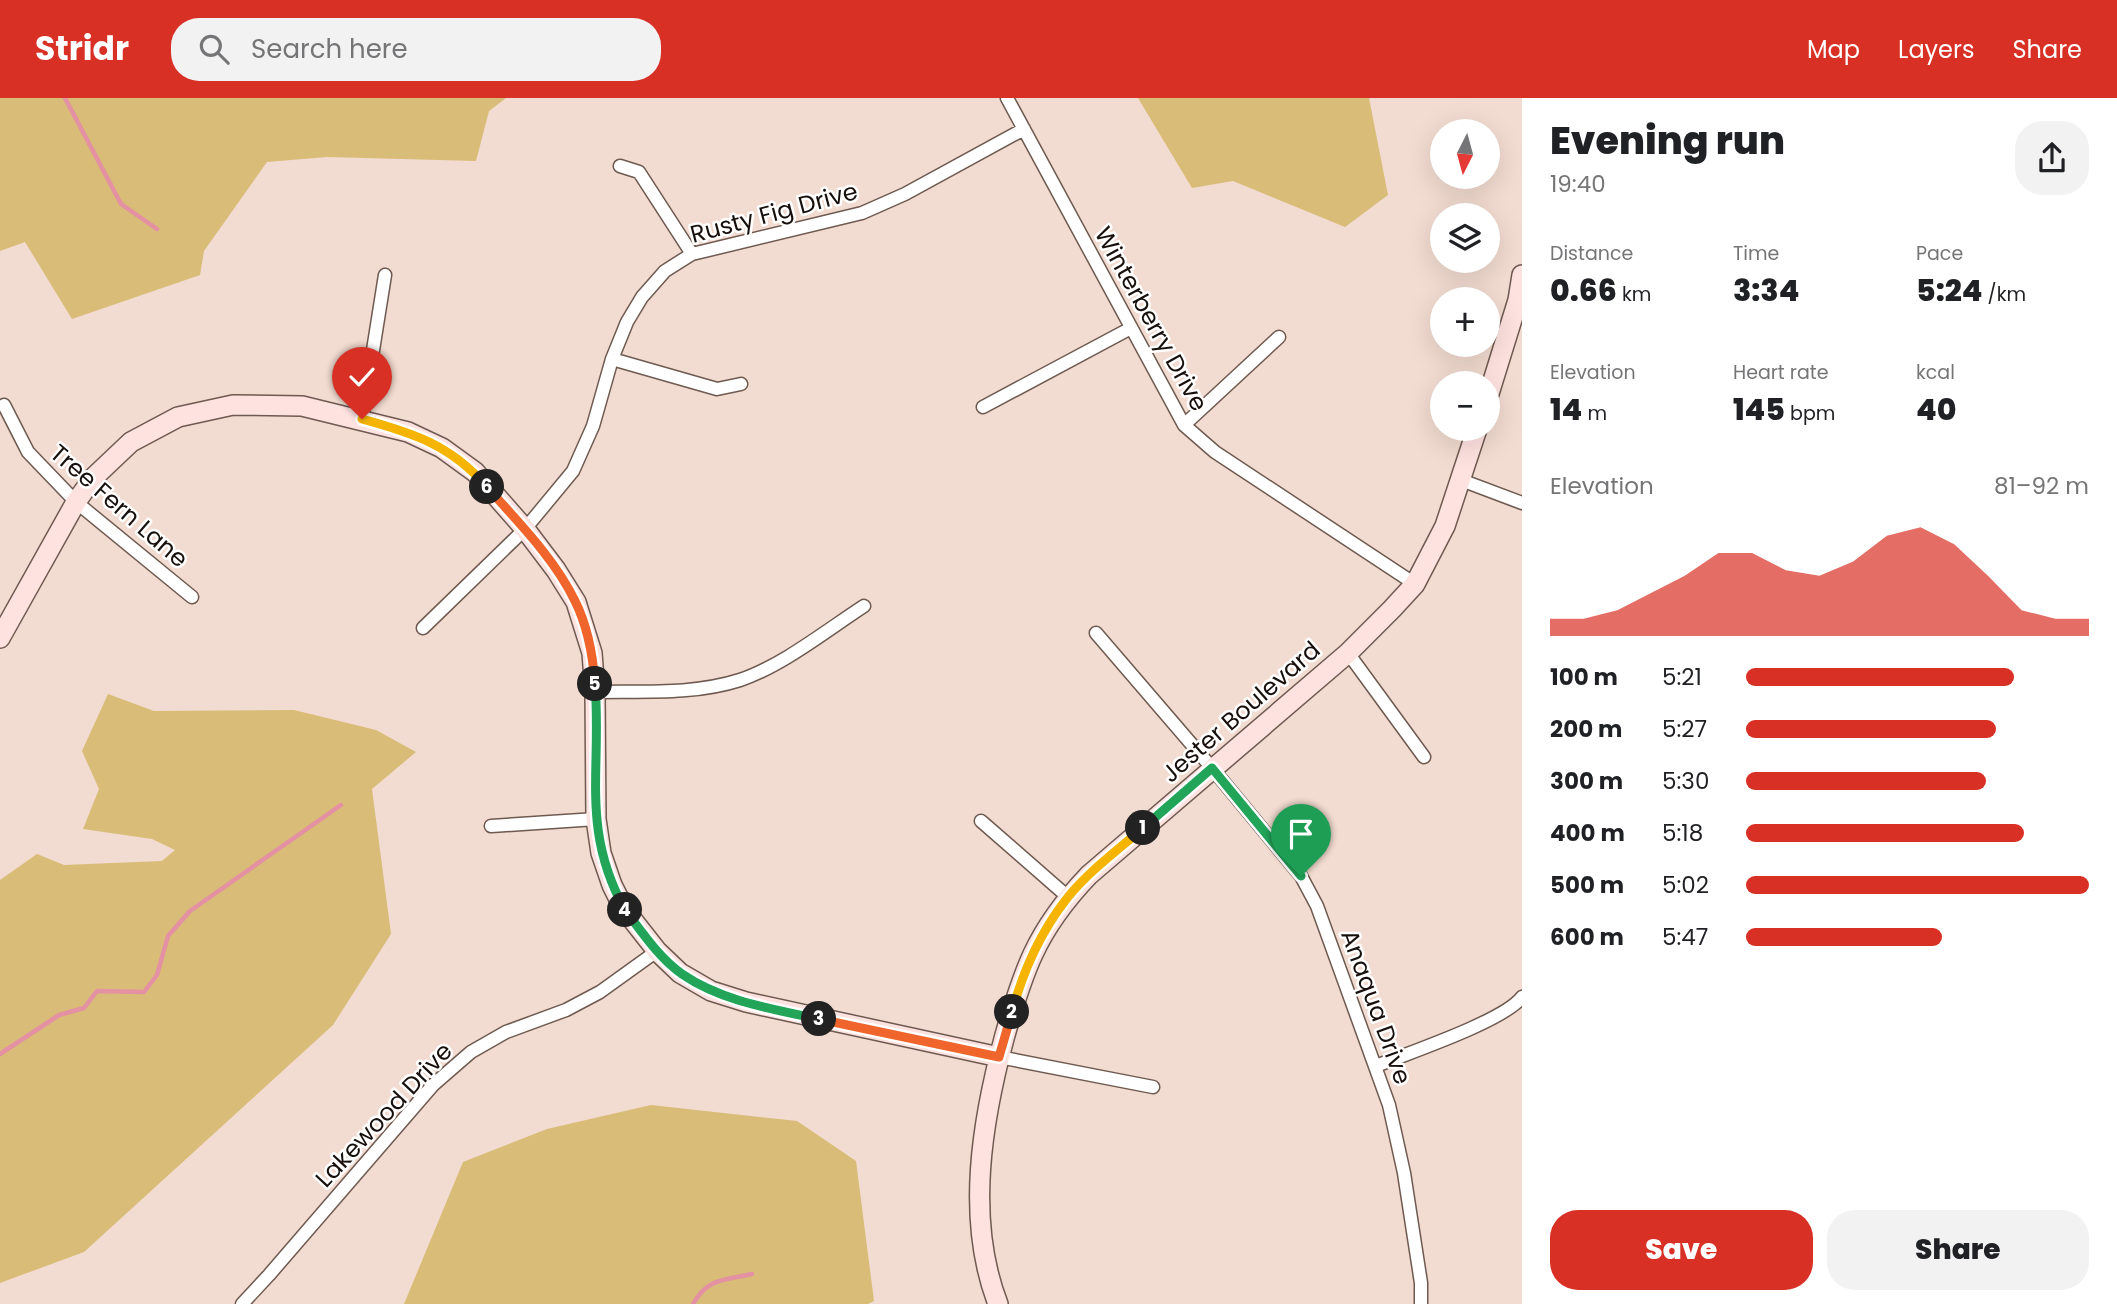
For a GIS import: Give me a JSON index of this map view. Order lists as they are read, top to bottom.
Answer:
{
  "streets": {
    "street": [
      "Rusty Fig Drive",
      "Winterberry Drive",
      "Tree Fern Lane",
      "Jester Boulevard",
      "Anaqua Drive",
      "Lakewood Drive"
    ]
  },
  "crossings": [
    ["Rusty Fig Drive", "Winterberry Drive"],
    ["Winterberry Drive", "Jester Boulevard"],
    ["Jester Boulevard", "Anaqua Drive"]
  ],
  "north": "bottom",
  "page": {
    "header": "Stridr",
    "search": "Search here",
    "nav": ["Map", "Layers", "Share"],
    "heading": ["Evening run", "19:40"],
    "map_buttons": ["+", "−"],
    "stats": [
      ["Distance", "0.66 km"],
      ["Time", "3:34"],
      ["Pace", "5:24 /km"],
      ["Elevation", "14 m"],
      ["Heart rate", "145 bpm"],
      ["kcal", "40"]
    ],
    "chart": ["Elevation", "81–92 m"],
    "pins": [
      "6",
      "5",
      "1",
      "4",
      "2",
      "3"
    ],
    "list": [
      {
        "name": "100 m",
        "note": "5:21"
      },
      {
        "name": "200 m",
        "note": "5:27"
      },
      {
        "name": "300 m",
        "note": "5:30"
      },
      {
        "name": "400 m",
        "note": "5:18"
      },
      {
        "name": "500 m",
        "note": "5:02"
      },
      {
        "name": "600 m",
        "note": "5:47"
      }
    ],
    "buttons": ["Save", "Share"]
  }
}
